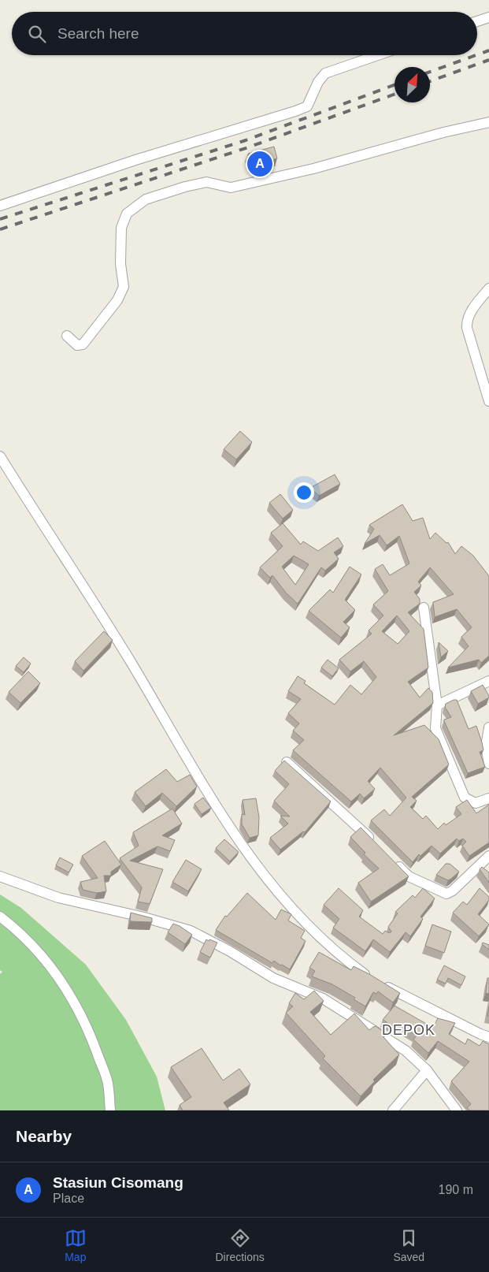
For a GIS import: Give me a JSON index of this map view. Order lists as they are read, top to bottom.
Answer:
{
  "districts": ["DEPOK"],
  "north": "top right",
  "page": {
    "search": "Search here",
    "pins": "A",
    "heading": "Nearby",
    "list": [
      {
        "mark": "A",
        "name": "Stasiun Cisomang",
        "note": "Place",
        "value": "190 m"
      }
    ],
    "nav": ["Map", "Directions", "Saved"]
  }
}
